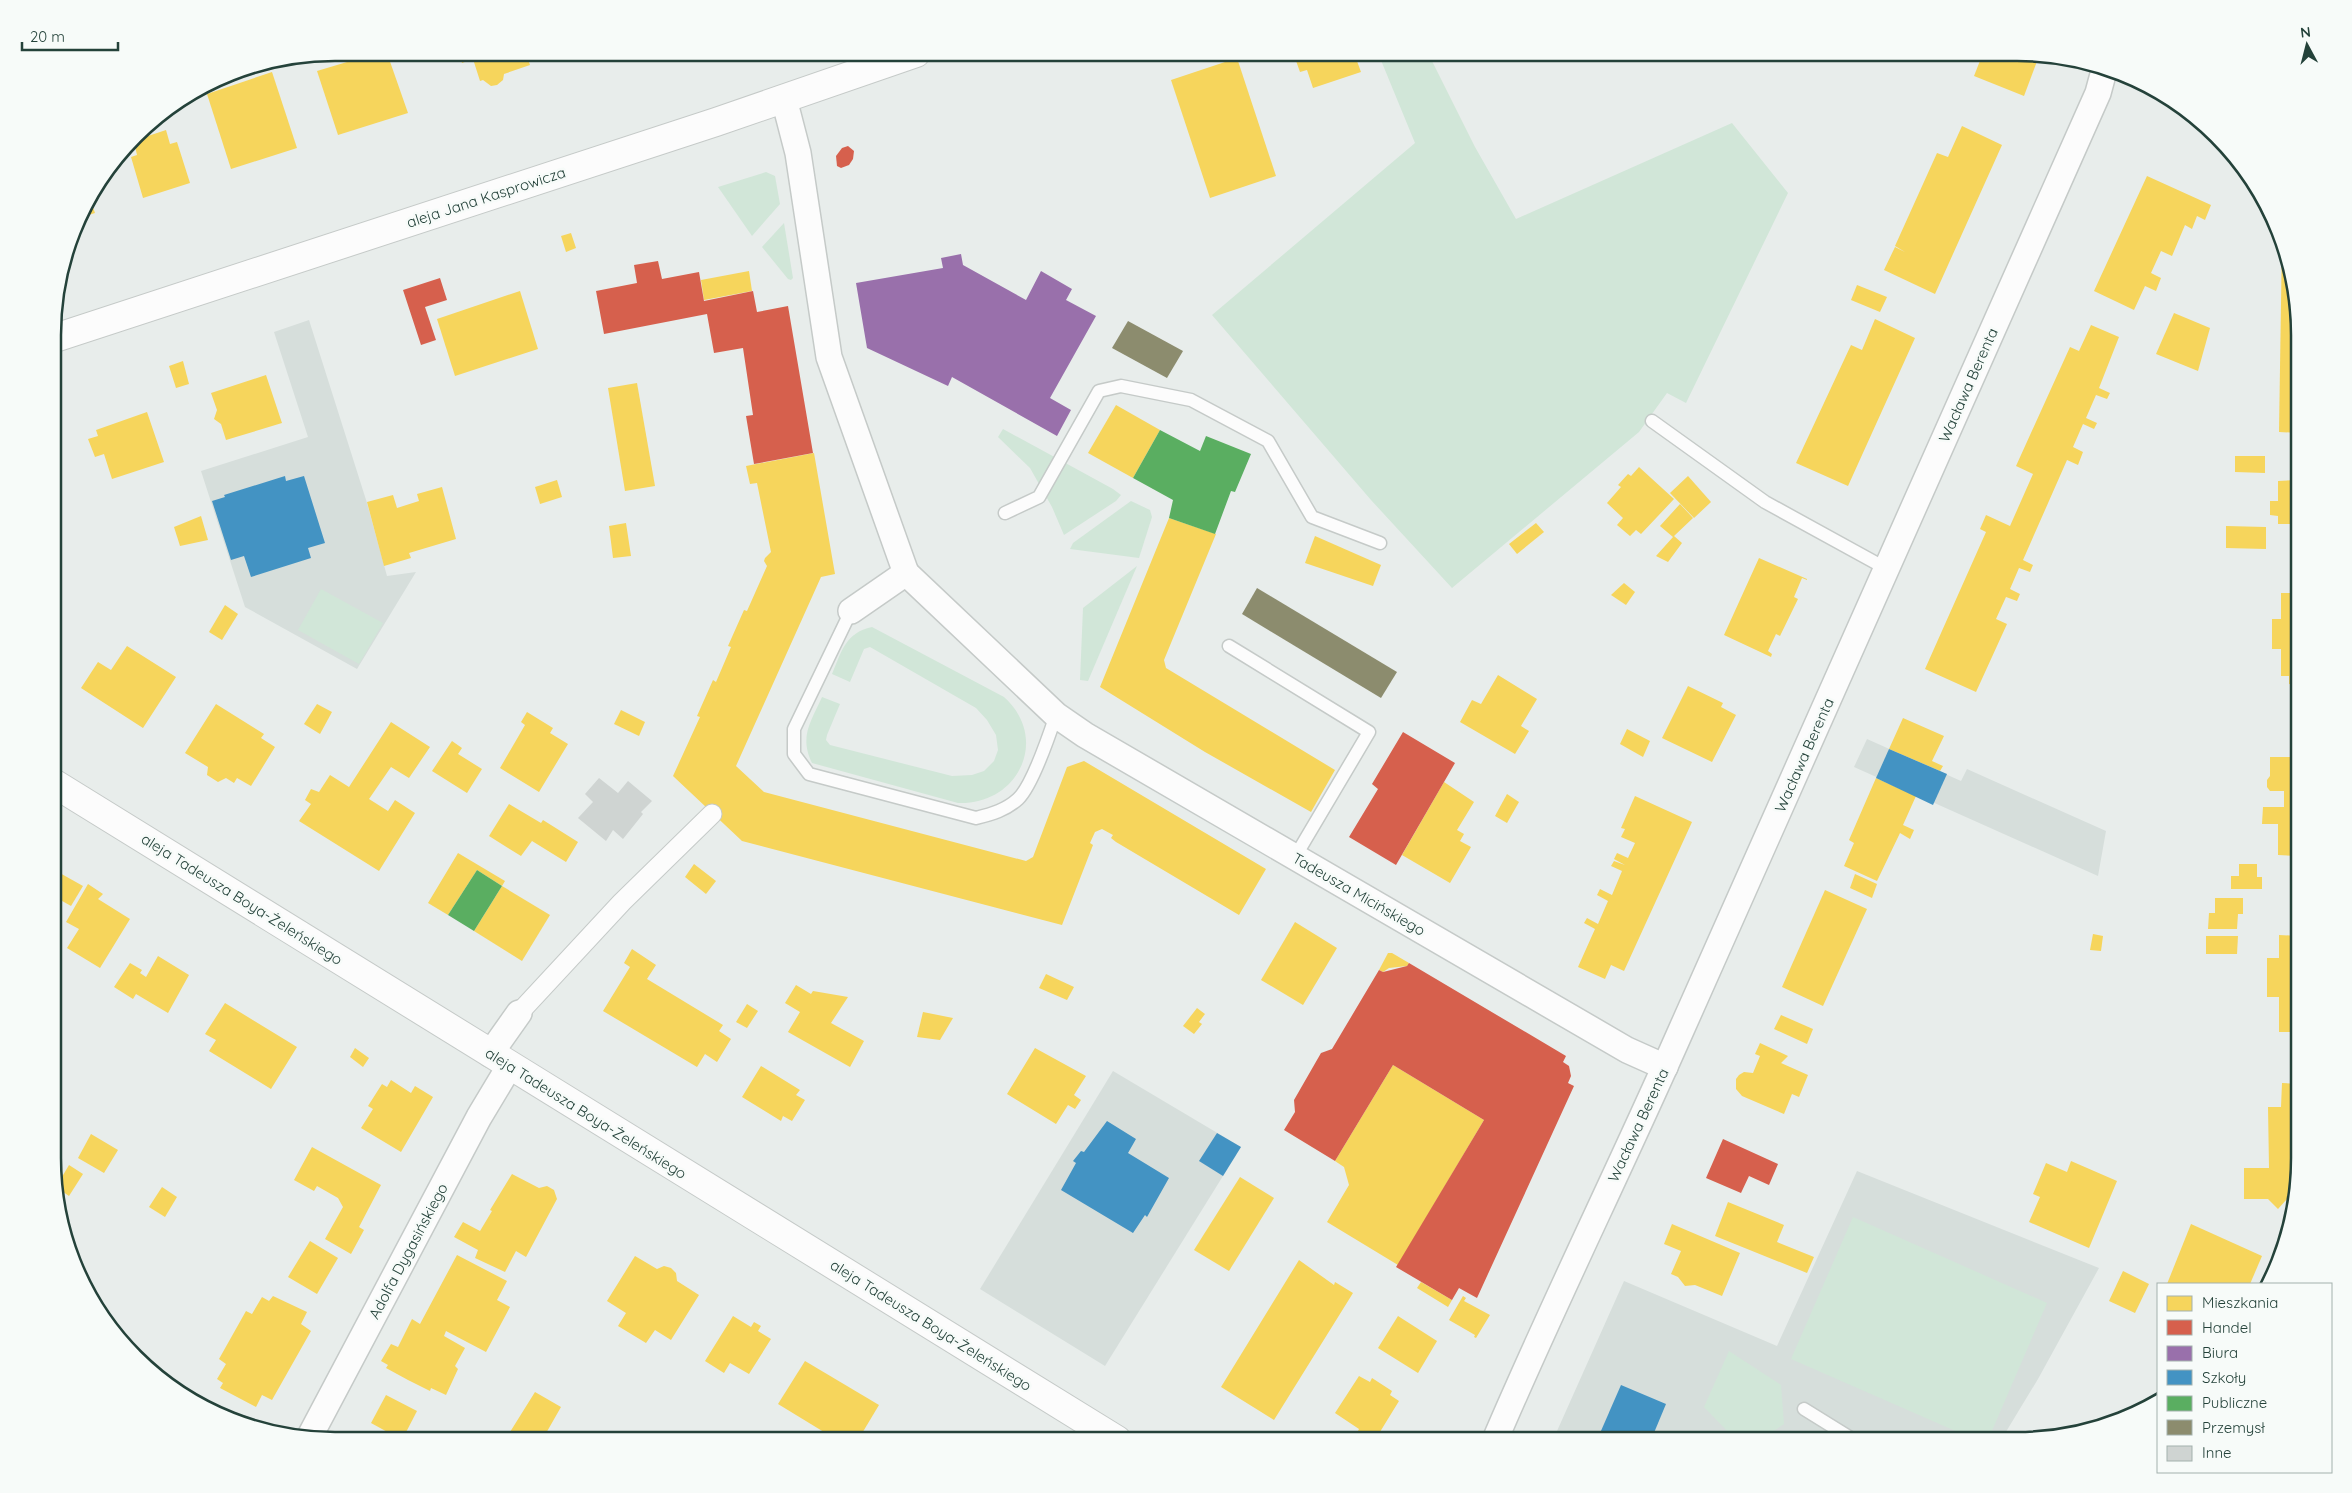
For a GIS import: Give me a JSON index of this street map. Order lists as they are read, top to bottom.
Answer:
{
  "streets": {
    "street": [
      "aleja Jana Kasprowicza",
      "Wacława Berenta",
      "Tadeusza Micińskiego",
      "aleja Tadeusza Boya-Żeleńskiego",
      "Adolfa Dygasińskiego"
    ]
  },
  "crossings": [
    ["Wacława Berenta", "Tadeusza Micińskiego"],
    ["aleja Tadeusza Boya-Żeleńskiego", "Adolfa Dygasińskiego"]
  ],
  "legend": [
    "Mieszkania",
    "Handel",
    "Biura",
    "Szkoły",
    "Publiczne",
    "Przemysł",
    "Inne"
  ],
  "scale_bar": "20 m",
  "north": "top"
}
